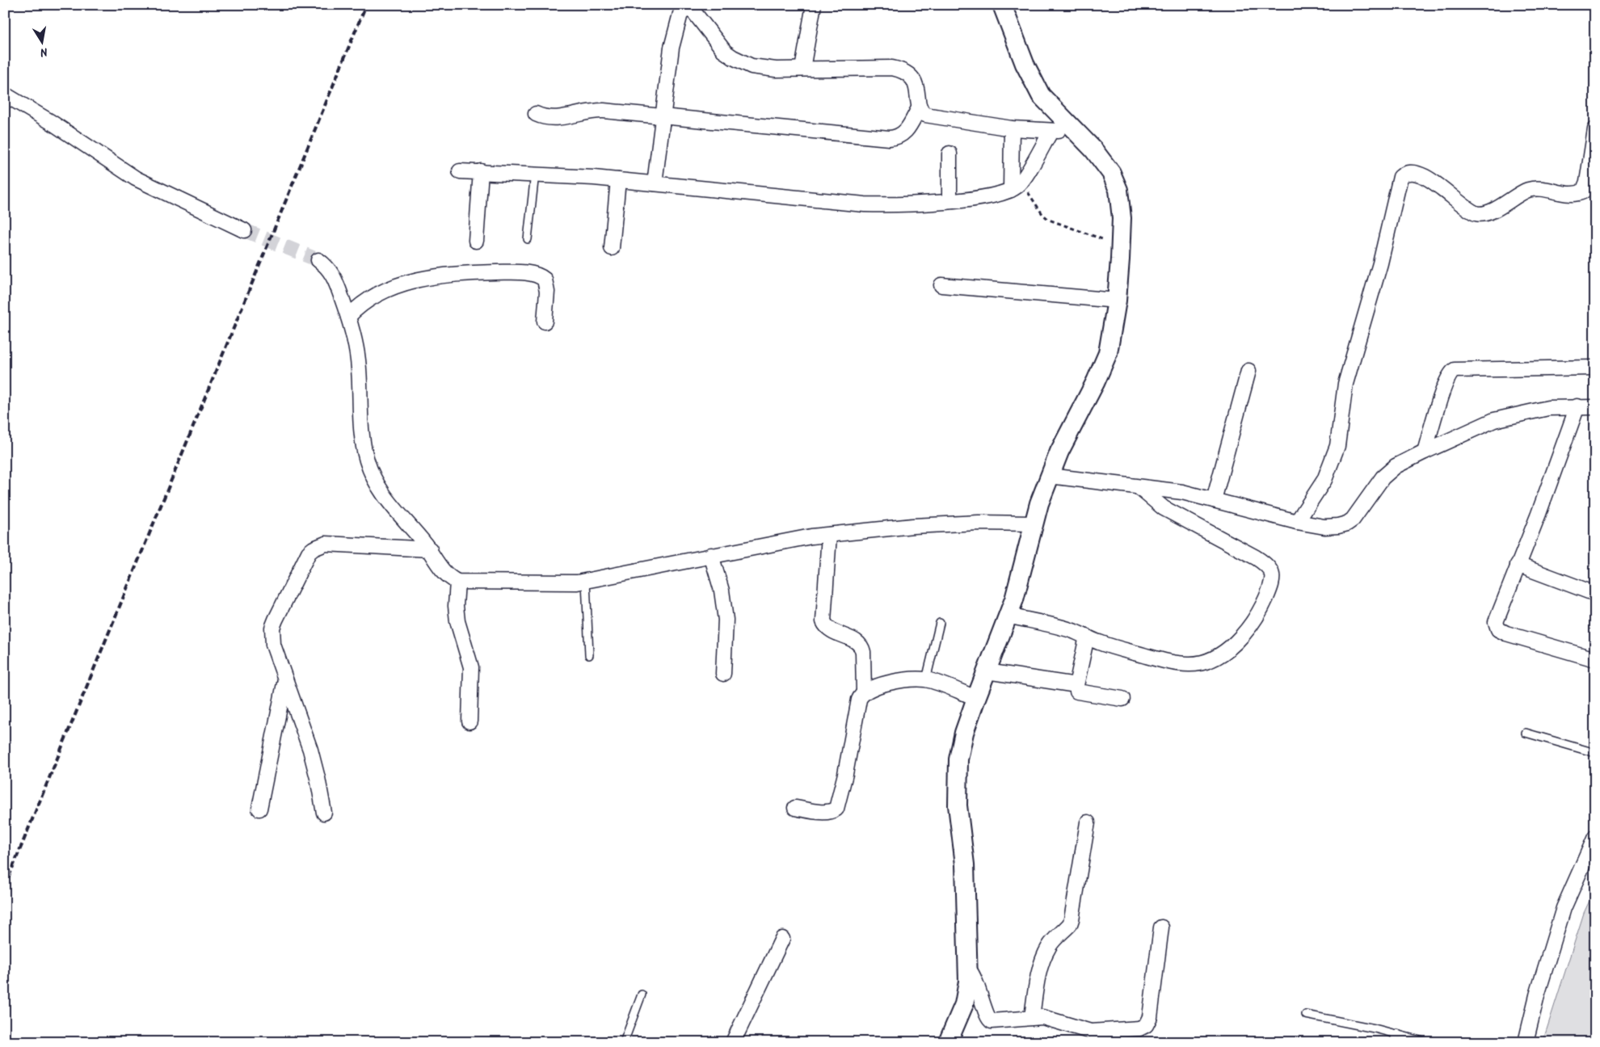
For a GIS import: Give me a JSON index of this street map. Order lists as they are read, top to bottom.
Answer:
{
  "north": "bottom"
}
